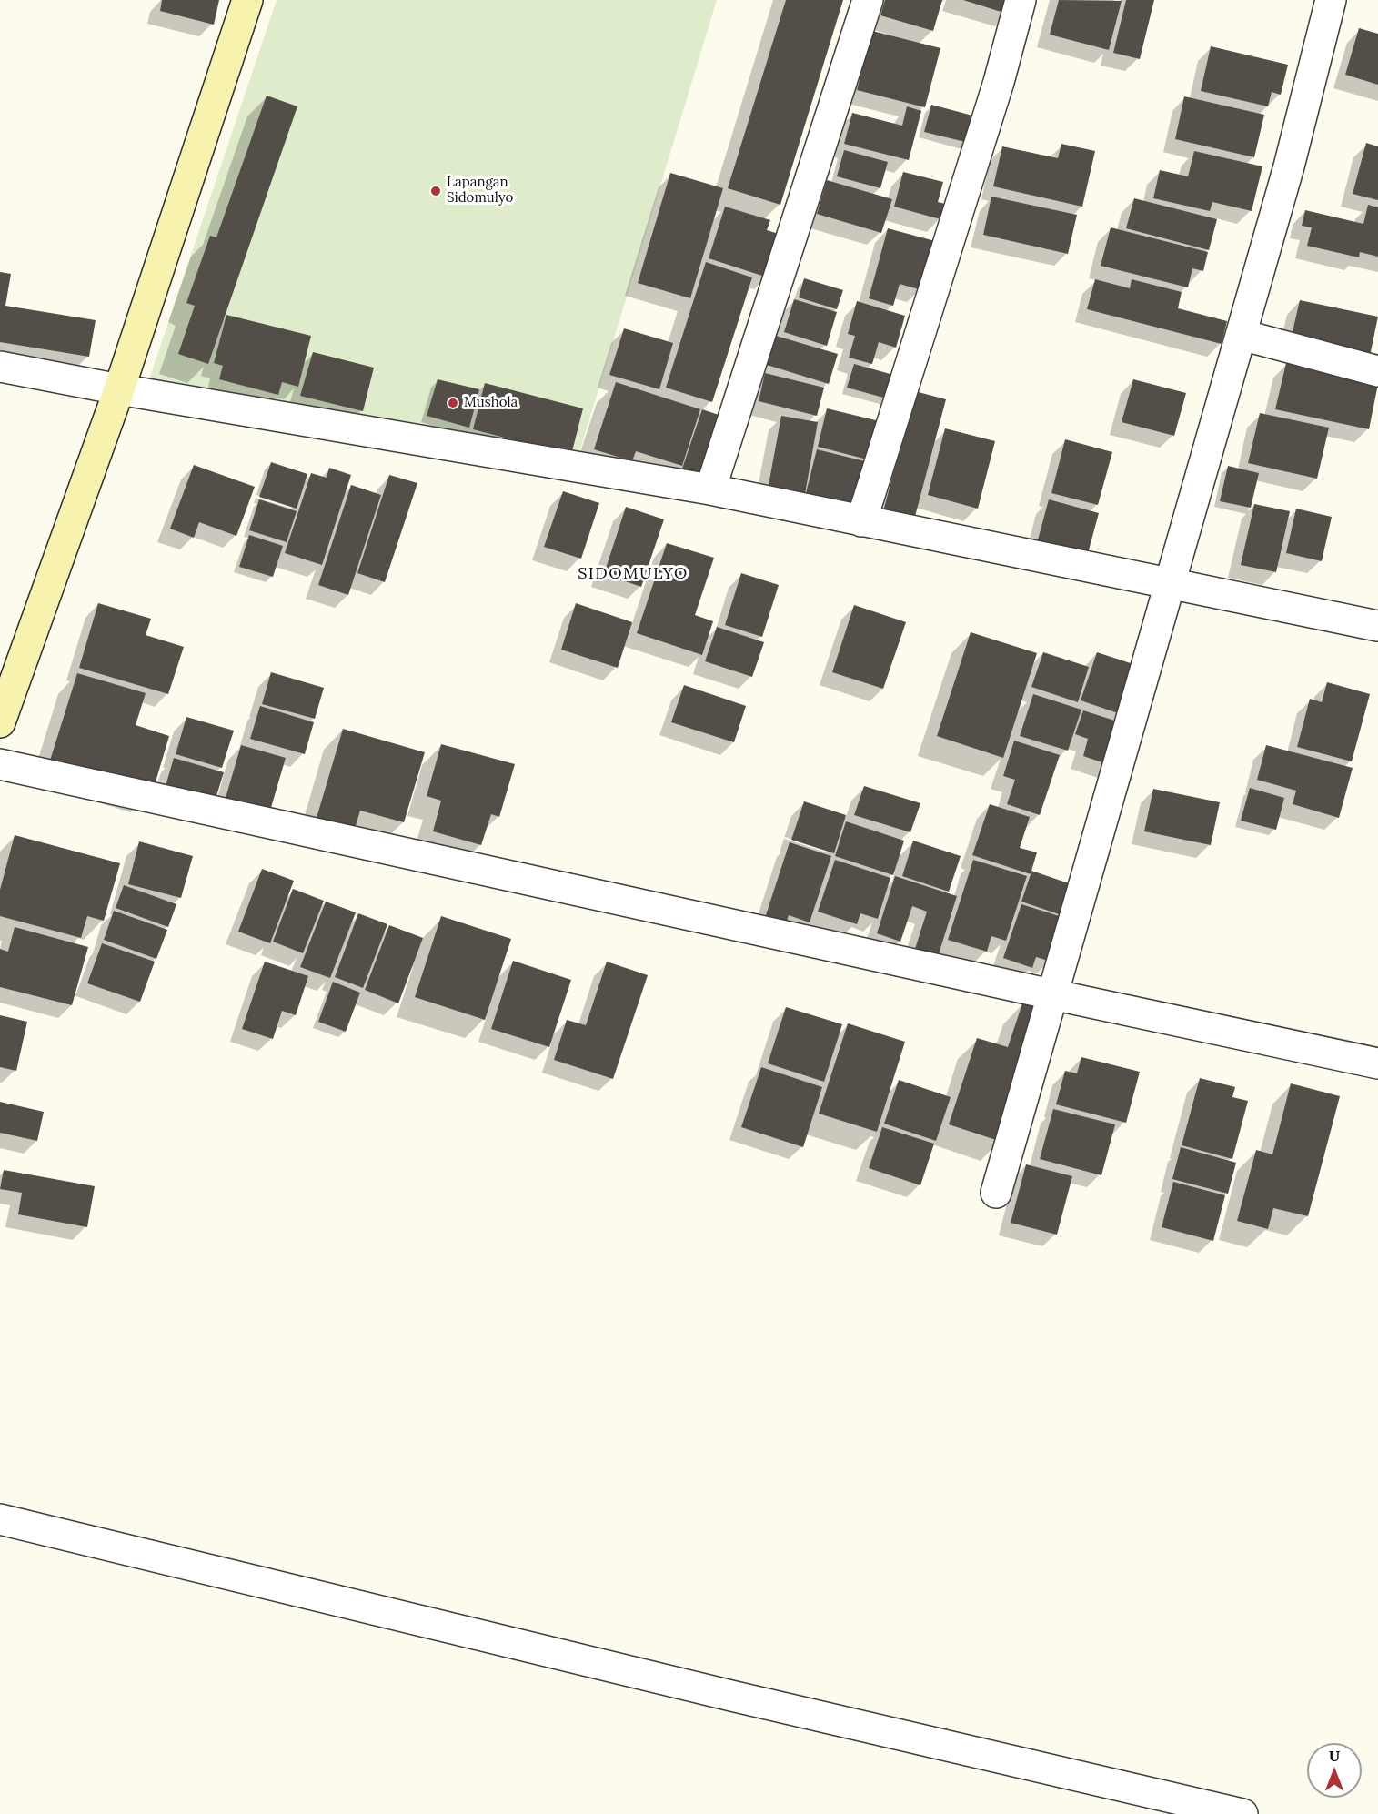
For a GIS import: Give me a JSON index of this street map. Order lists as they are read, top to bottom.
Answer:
{
  "districts": ["SIDOMULYO"],
  "places": ["Lapangan Sidomulyo", "Mushola"],
  "north": "top"
}
